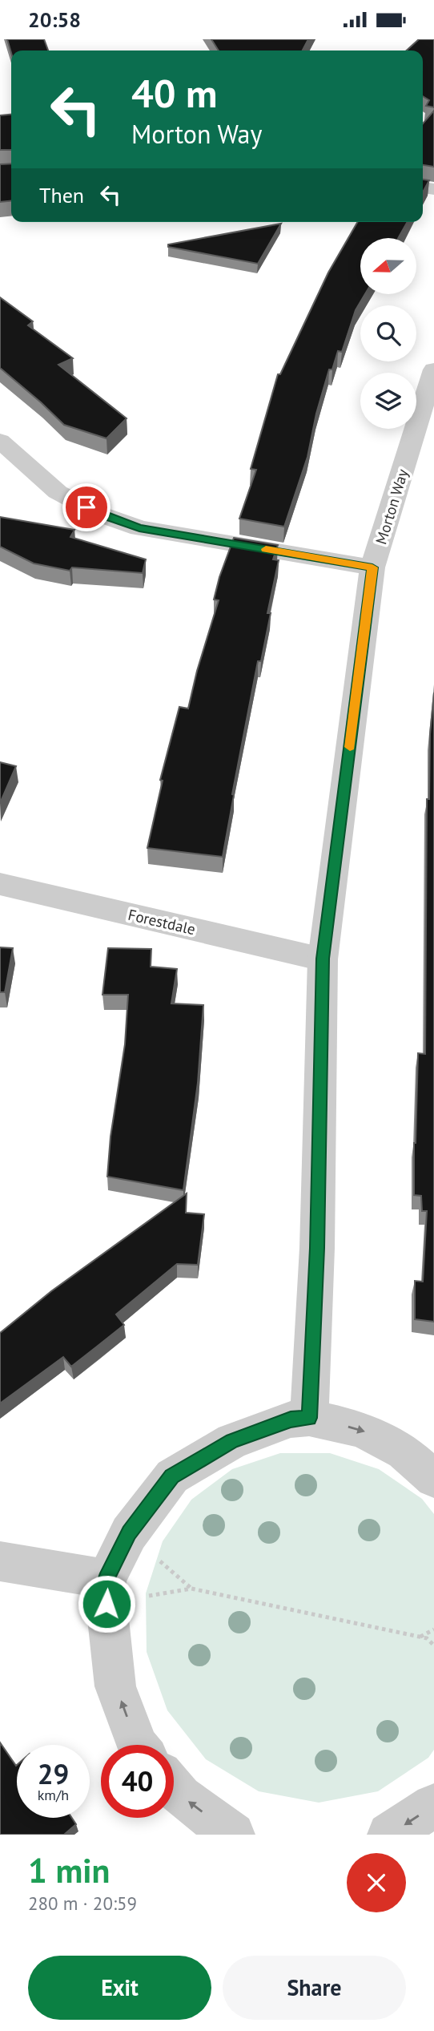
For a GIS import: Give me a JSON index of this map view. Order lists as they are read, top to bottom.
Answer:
{
  "streets": {
    "street": ["Morton Way", "Forestdale"]
  },
  "crossings": [
    ["Morton Way", "Forestdale"]
  ],
  "north": "left",
  "page": {
    "status": "20:58",
    "turn": ["40 m", "Morton Way"],
    "then": "Then",
    "speed": "29 km/h",
    "limit": "40",
    "heading": ["1 min", "280 m · 20:59"],
    "buttons": ["Exit", "Share"]
  }
}
